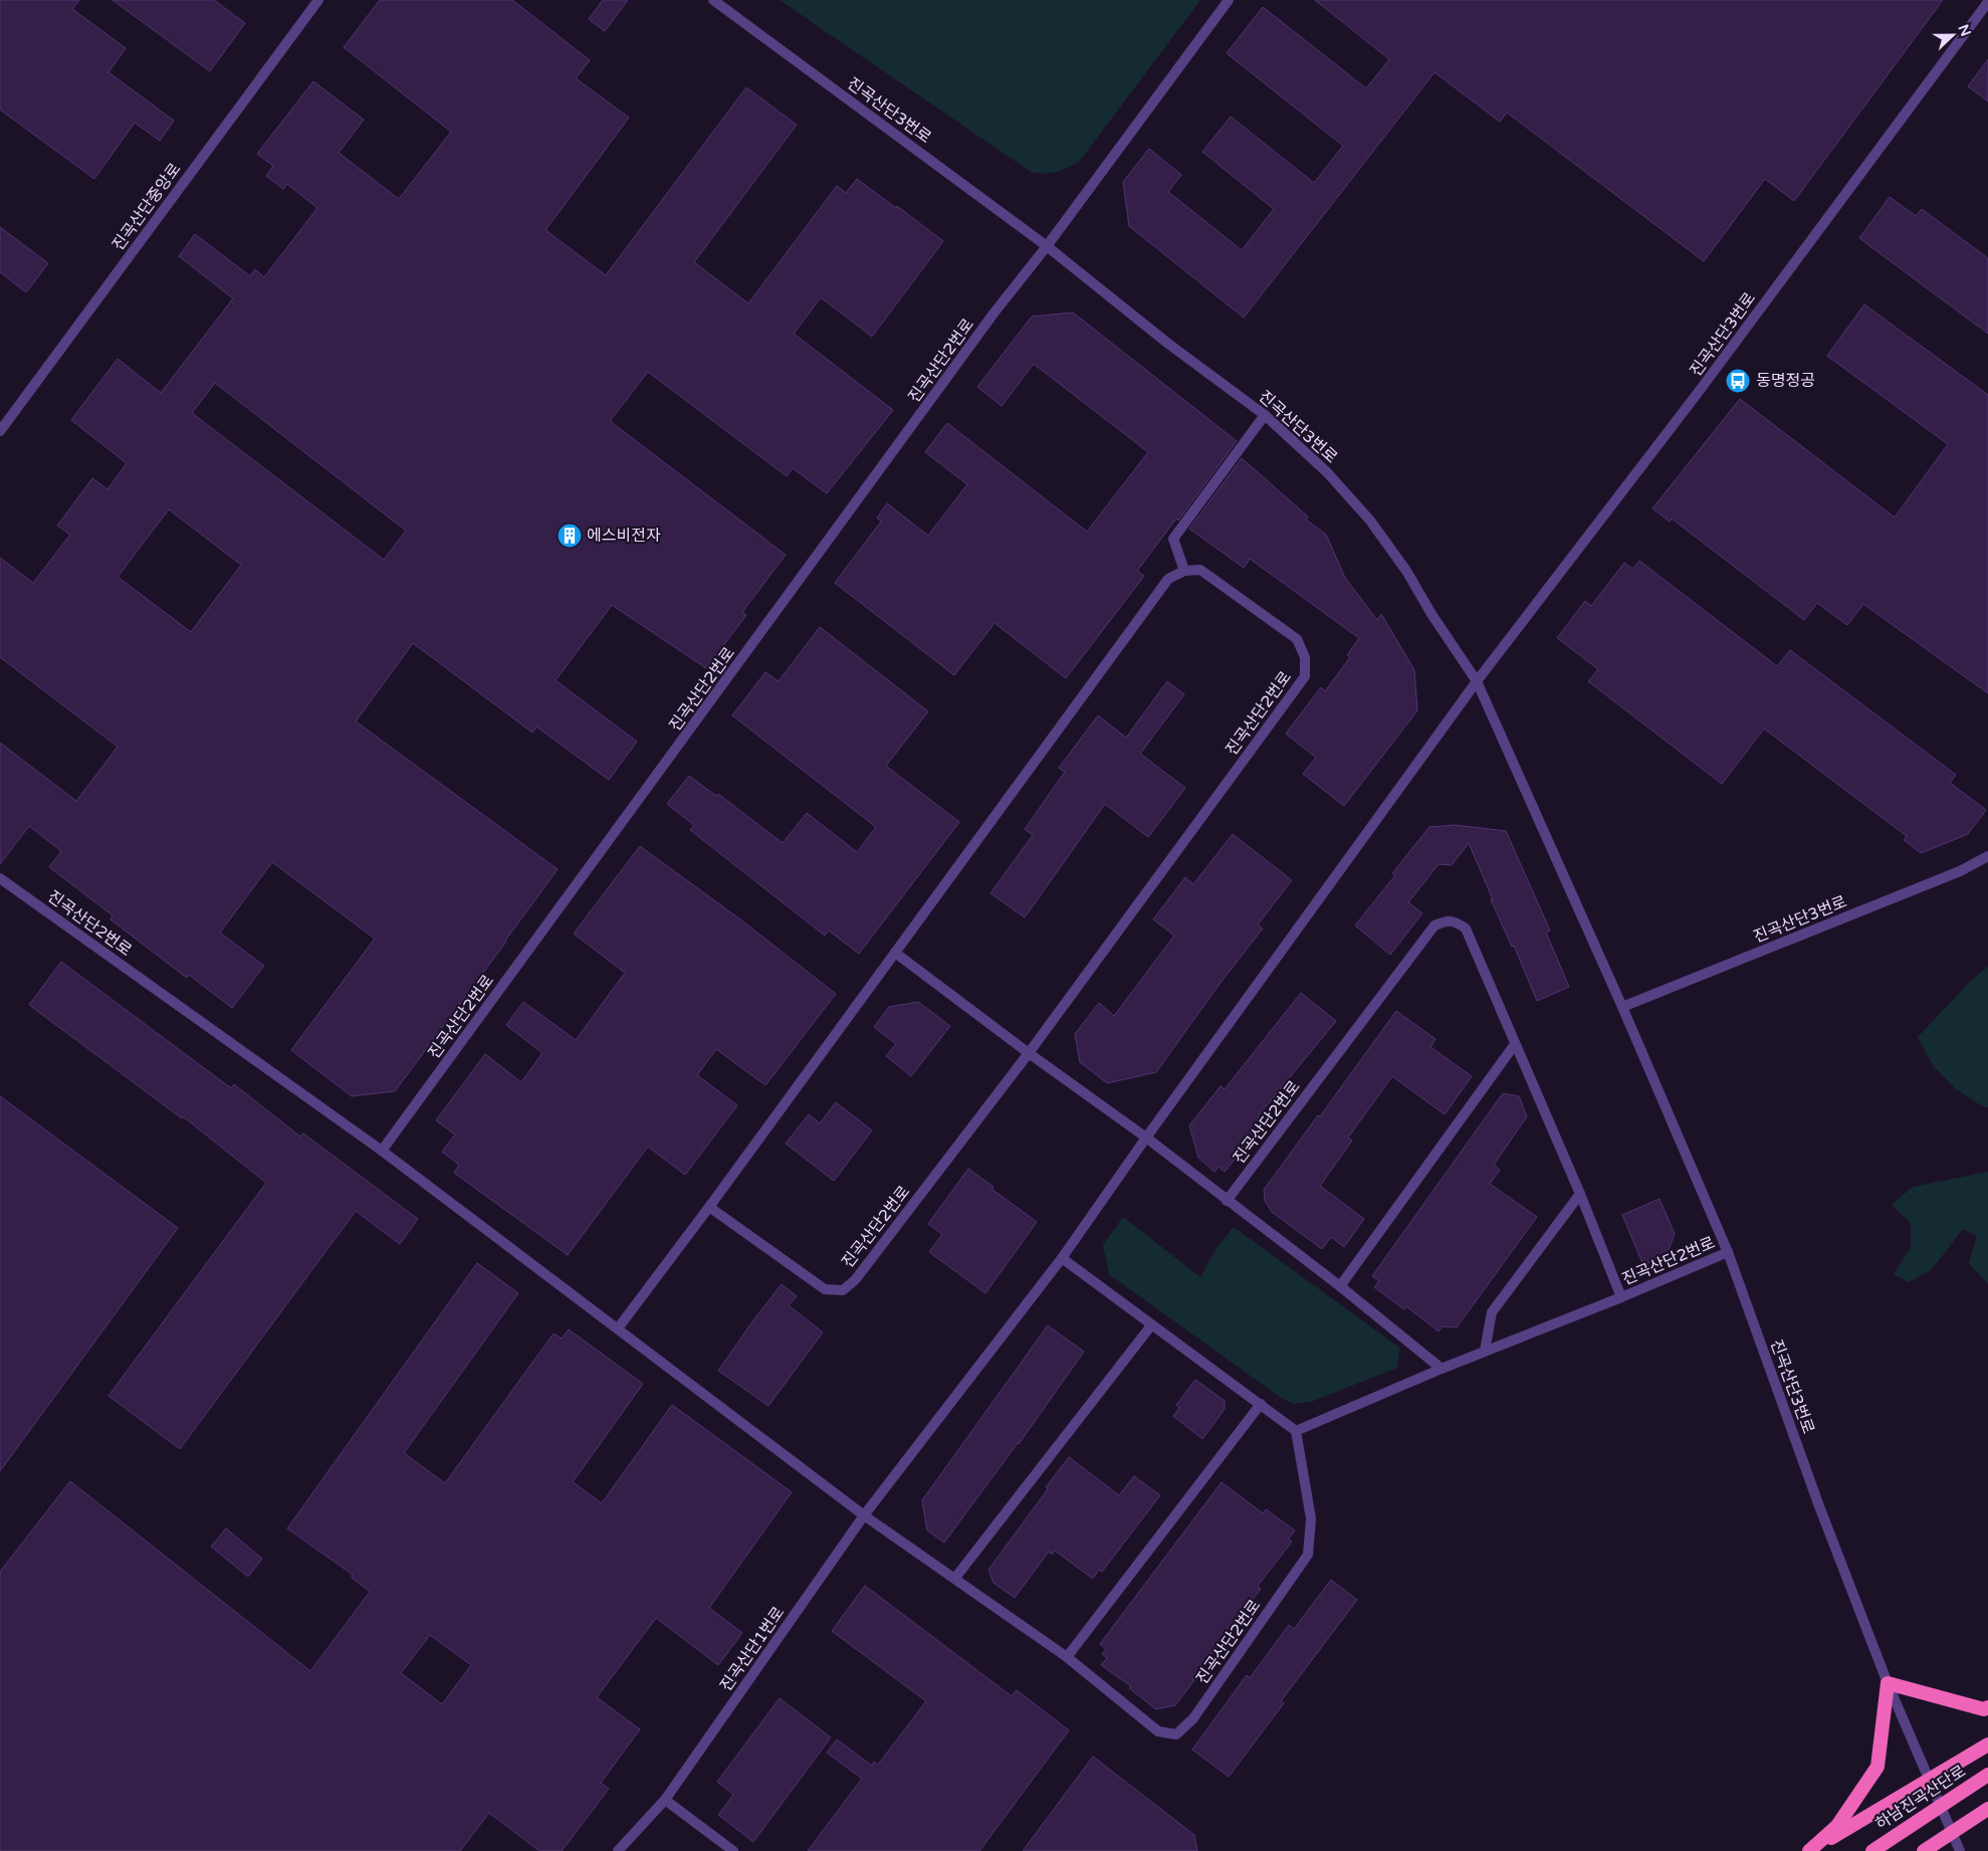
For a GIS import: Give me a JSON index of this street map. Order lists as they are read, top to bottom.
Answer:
{
  "streets": {
    "highway": ["하남진곡산단로"],
    "street": [
      "진곡산단3번로",
      "진곡산단중앙로",
      "진곡산단2번로",
      "진곡산단1번로"
    ]
  },
  "crossings": [
    ["진곡산단3번로", "진곡산단2번로"],
    ["진곡산단2번로", "진곡산단1번로"]
  ],
  "places": {
    "bus stop": ["동명정공"],
    "building": ["에스비전자"]
  },
  "north": "right"
}
